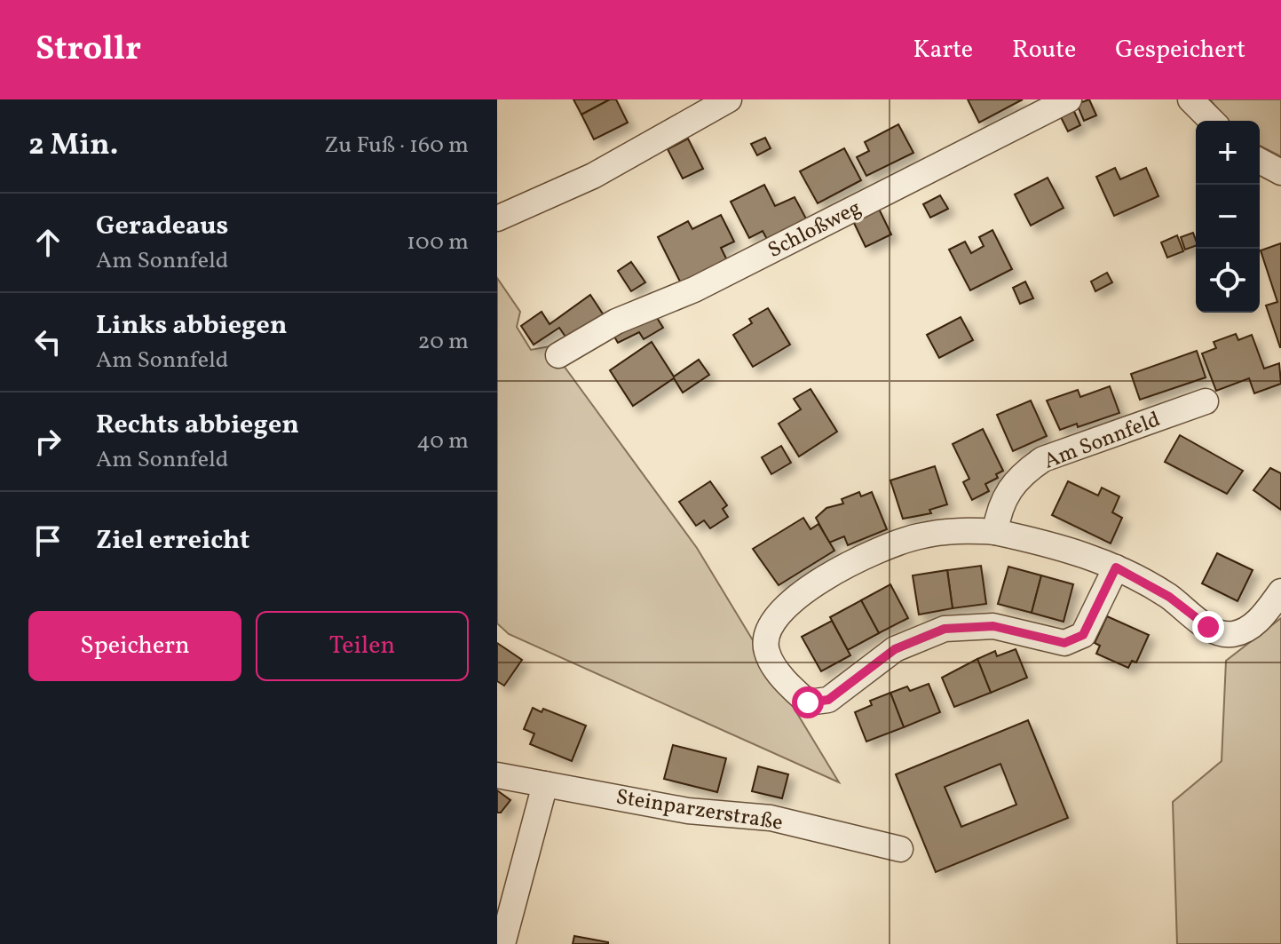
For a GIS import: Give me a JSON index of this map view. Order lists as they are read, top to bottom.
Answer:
{
  "streets": {
    "street": ["Schloßweg", "Am Sonnfeld", "Steinparzerstraße"]
  },
  "page": {
    "header": "Strollr",
    "nav": ["Karte", "Route", "Gespeichert"],
    "heading": ["2 Min.", "Zu Fuß · 160 m"],
    "map_buttons": ["+", "−"],
    "list": [
      ["Geradeaus", "Am Sonnfeld", "100 m"],
      ["Links abbiegen", "Am Sonnfeld", "20 m"],
      ["Rechts abbiegen", "Am Sonnfeld", "40 m"],
      "Ziel erreicht"
    ],
    "buttons": ["Speichern", "Teilen"]
  }
}
